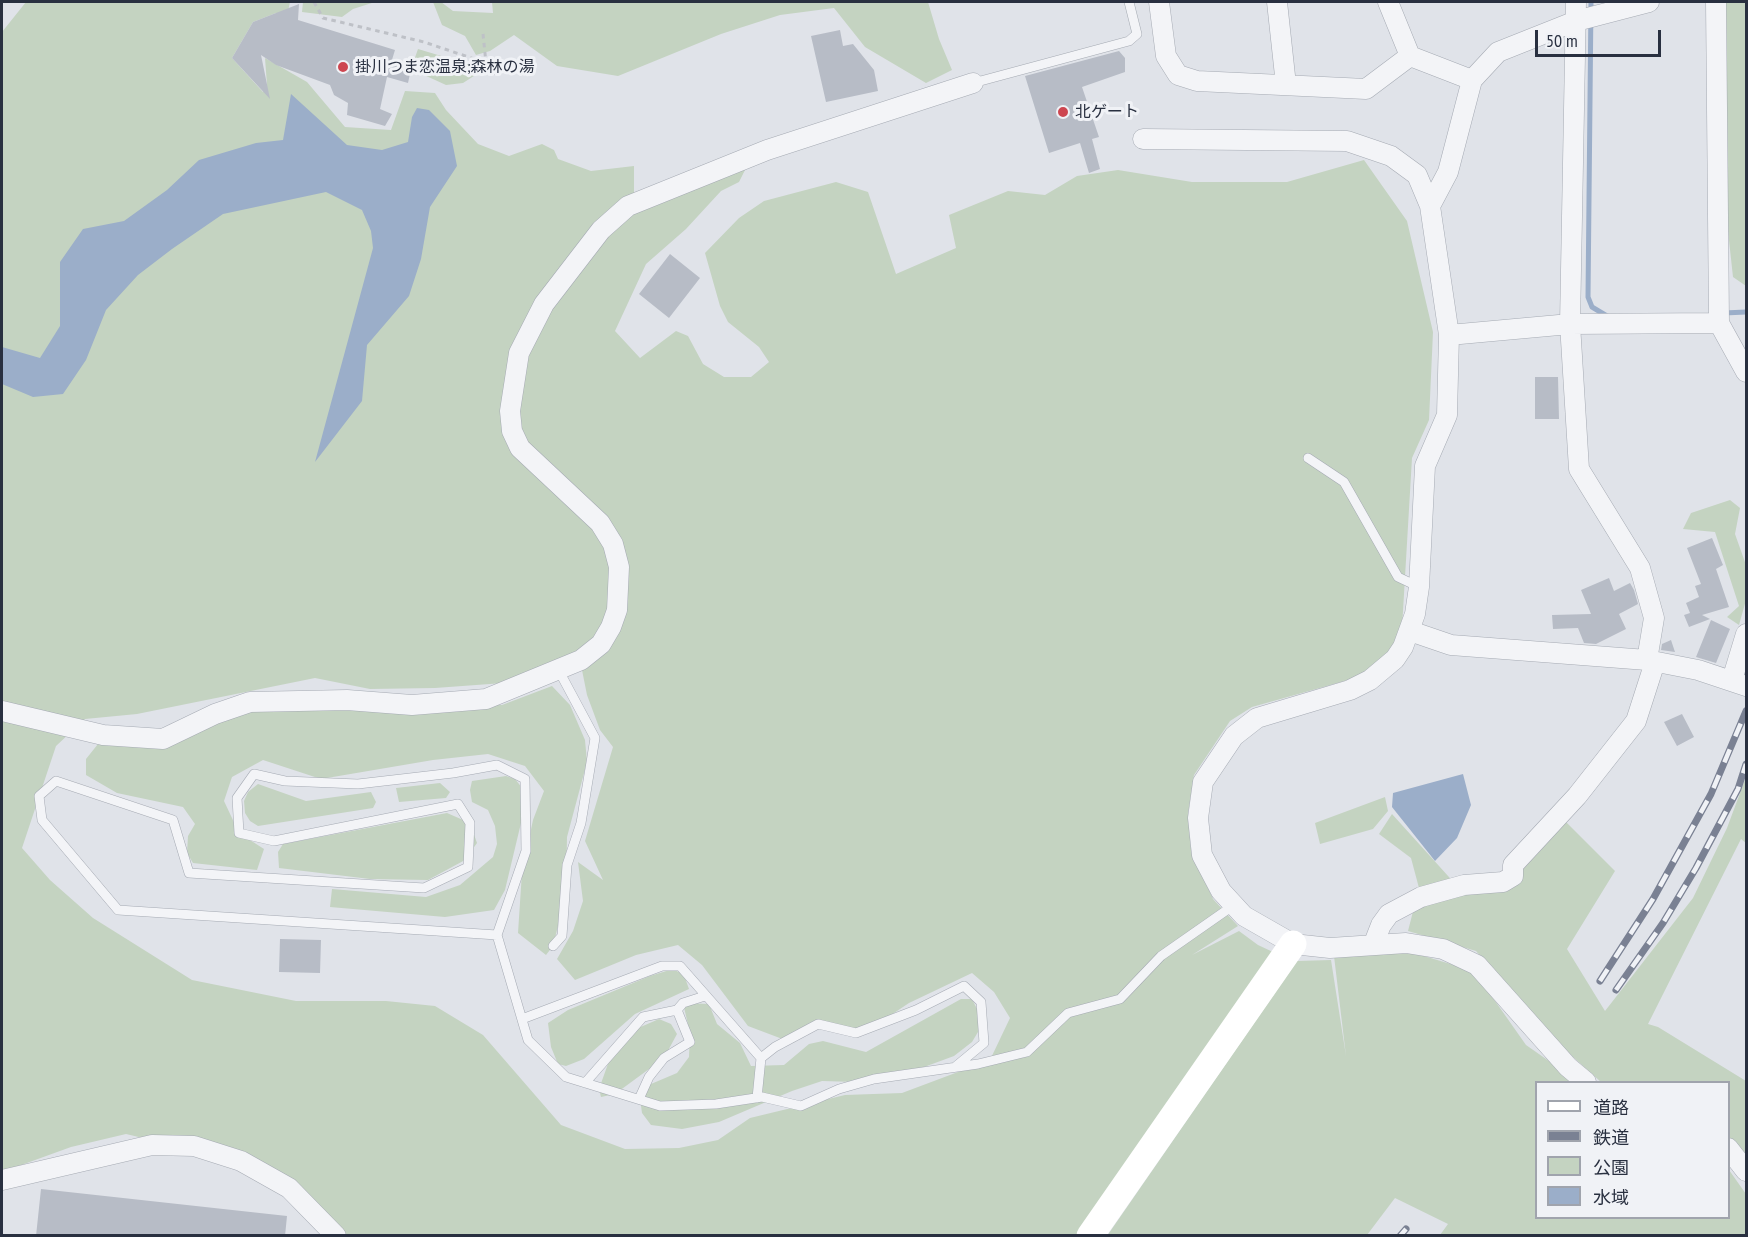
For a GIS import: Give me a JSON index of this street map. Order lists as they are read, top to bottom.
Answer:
{
  "places": ["掛川つま恋温泉;森林の湯", "北ゲート"],
  "legend": [
    "道路",
    "鉄道",
    "公園",
    "水域"
  ],
  "scale_bar": "50 m"
}
